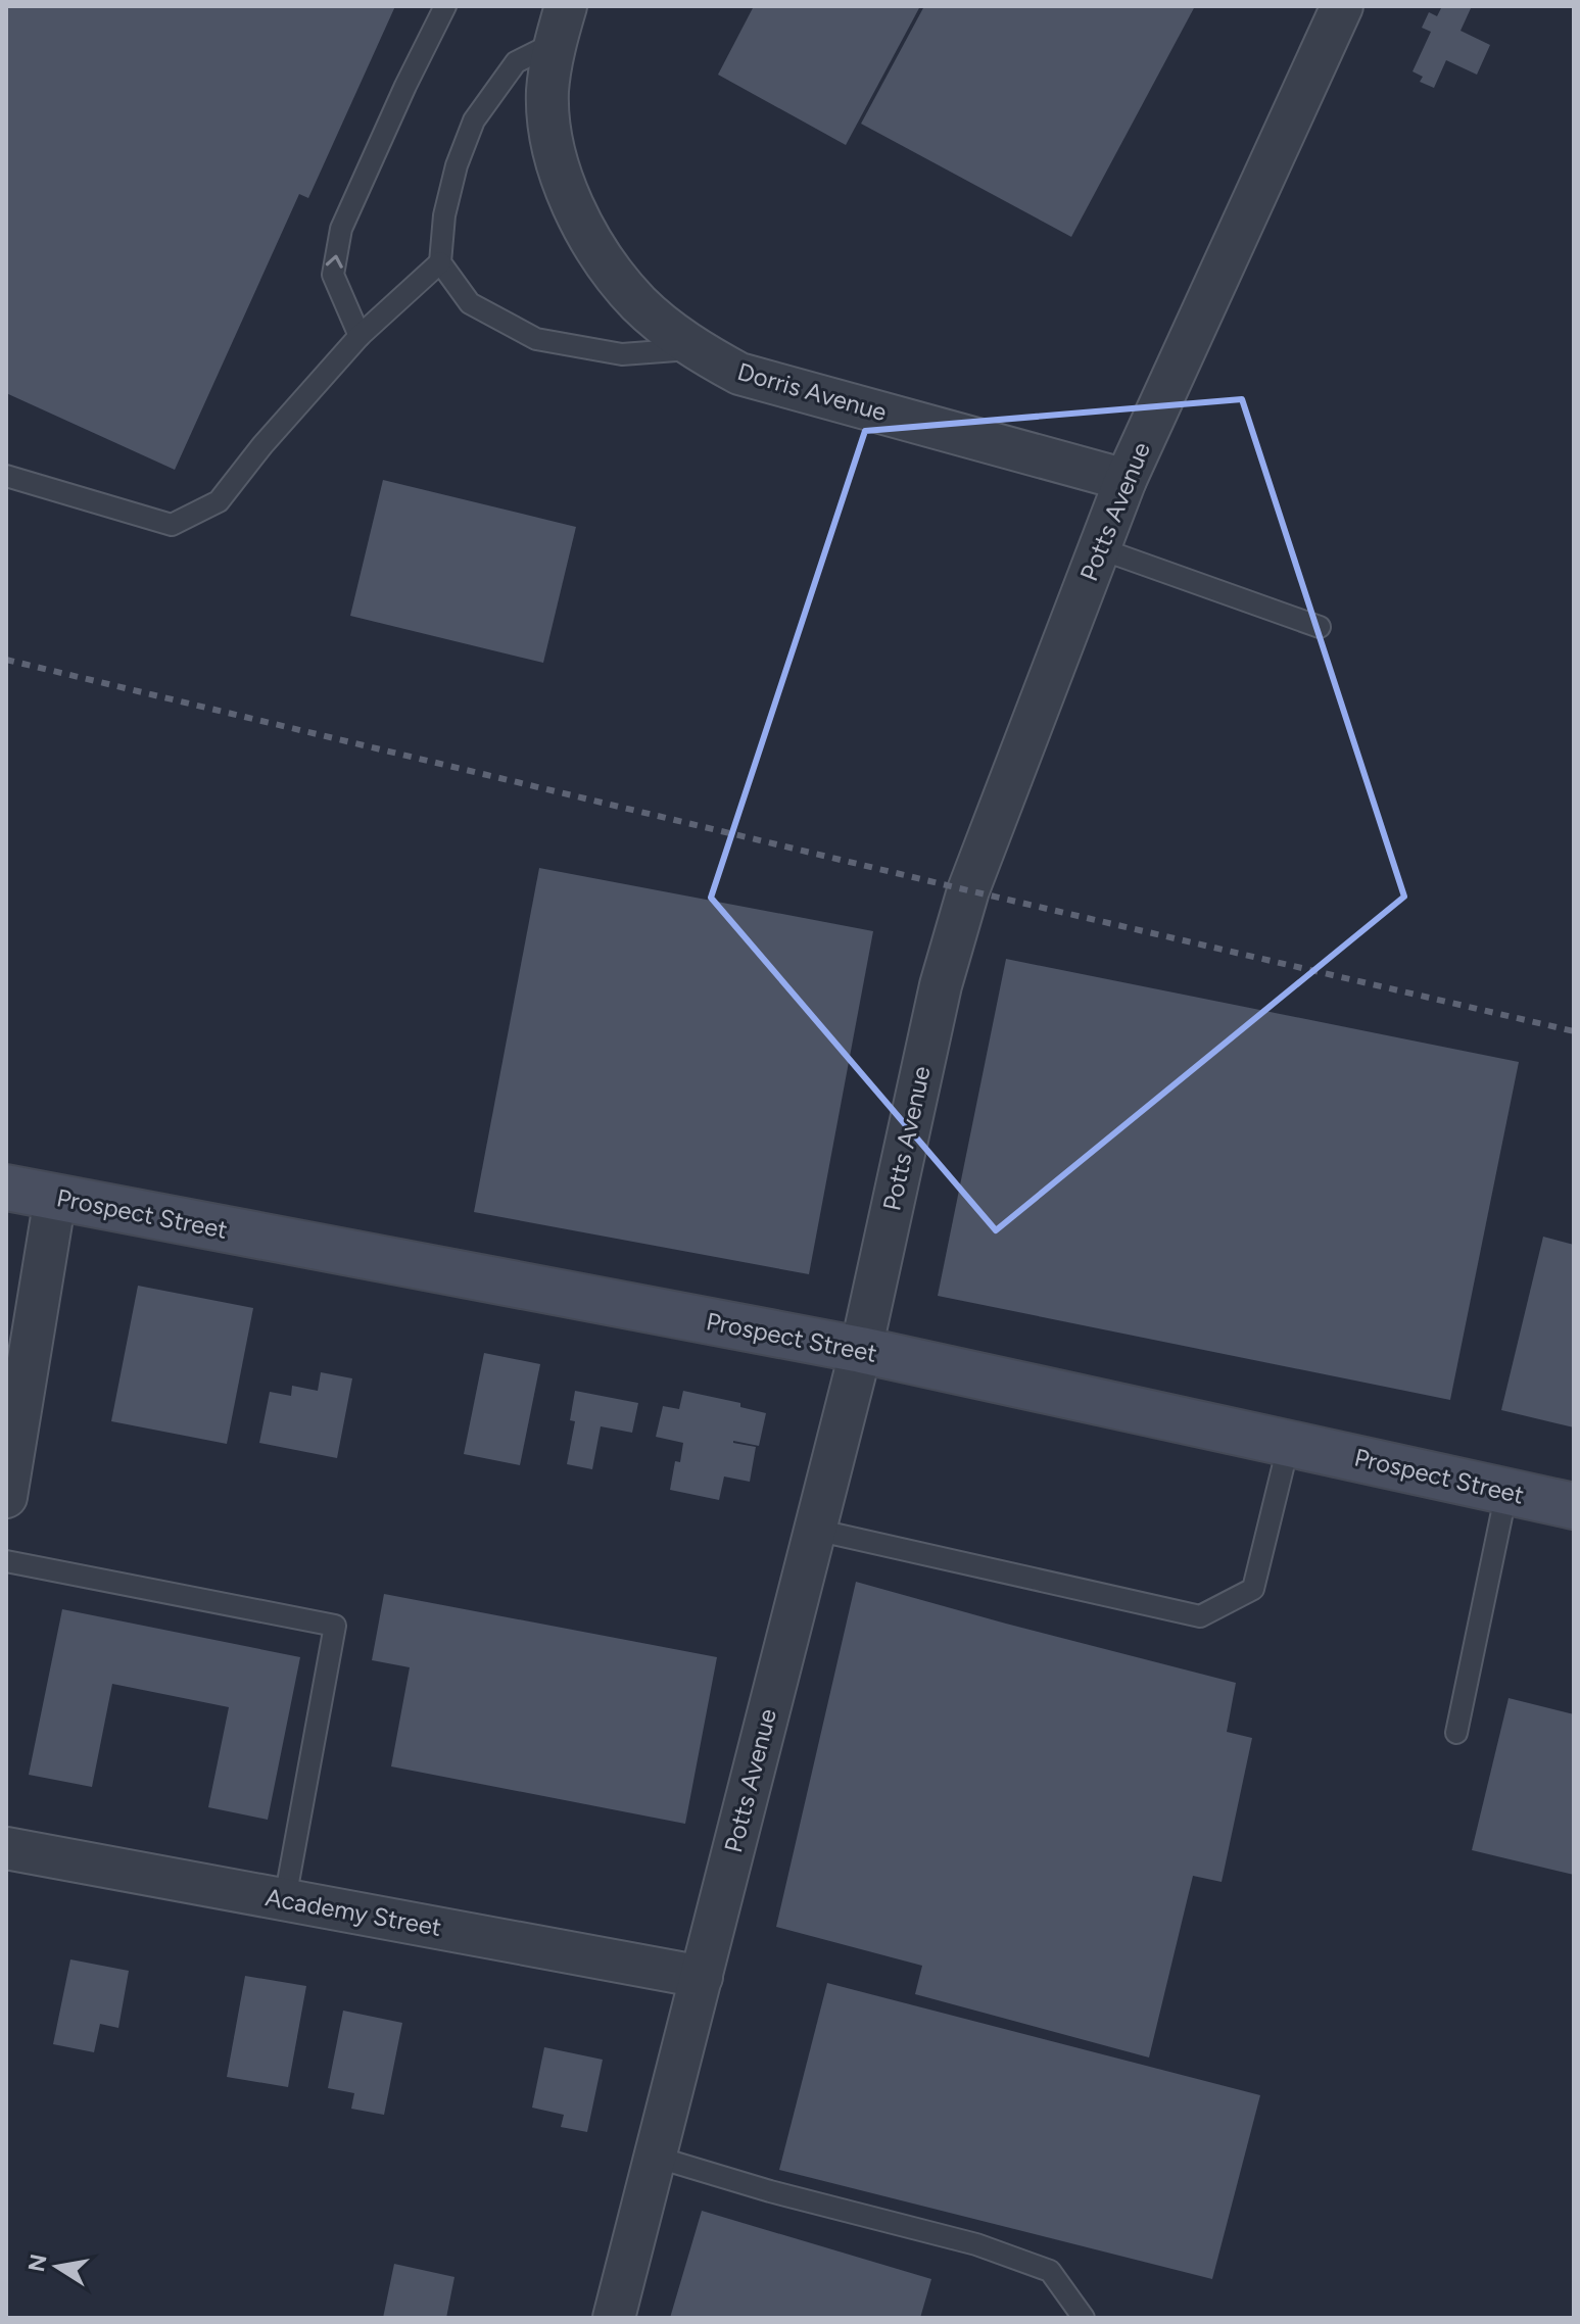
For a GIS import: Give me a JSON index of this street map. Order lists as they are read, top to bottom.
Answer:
{
  "streets": {
    "street": [
      "Dorris Avenue",
      "Potts Avenue",
      "Prospect Street",
      "Academy Street"
    ]
  },
  "crossings": [
    ["Dorris Avenue", "Potts Avenue"],
    ["Potts Avenue", "Prospect Street"],
    ["Potts Avenue", "Academy Street"]
  ],
  "north": "left"
}
